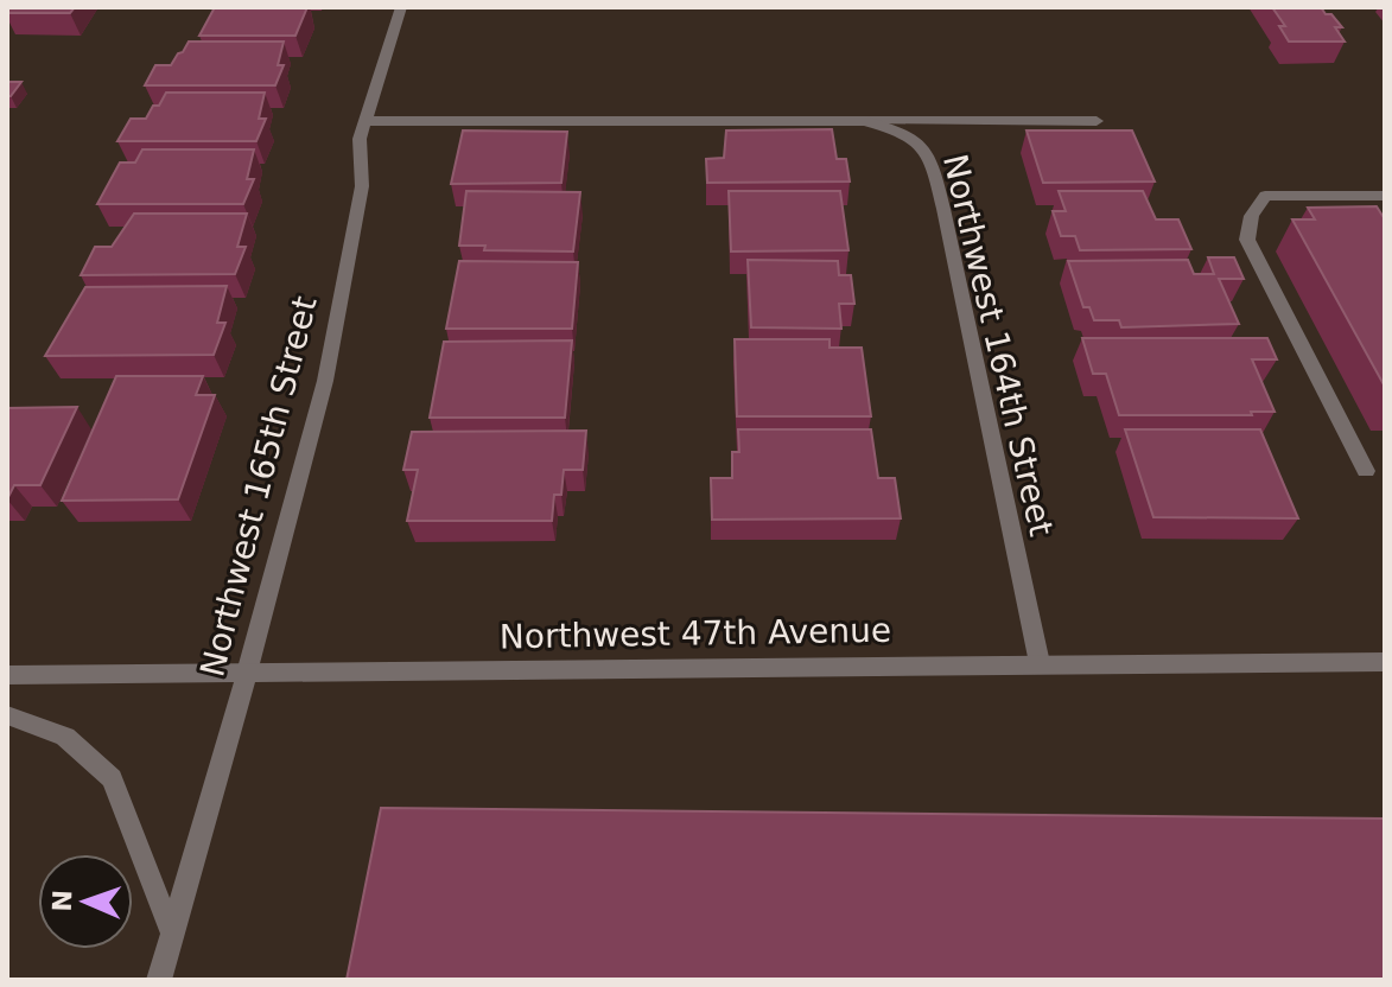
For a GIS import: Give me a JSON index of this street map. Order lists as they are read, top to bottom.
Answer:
{
  "streets": {
    "street": ["Northwest 164th Street", "Northwest 165th Street", "Northwest 47th Avenue"]
  },
  "crossings": [
    ["Northwest 164th Street", "Northwest 165th Street"],
    ["Northwest 164th Street", "Northwest 47th Avenue"],
    ["Northwest 165th Street", "Northwest 47th Avenue"]
  ],
  "north": "left"
}
